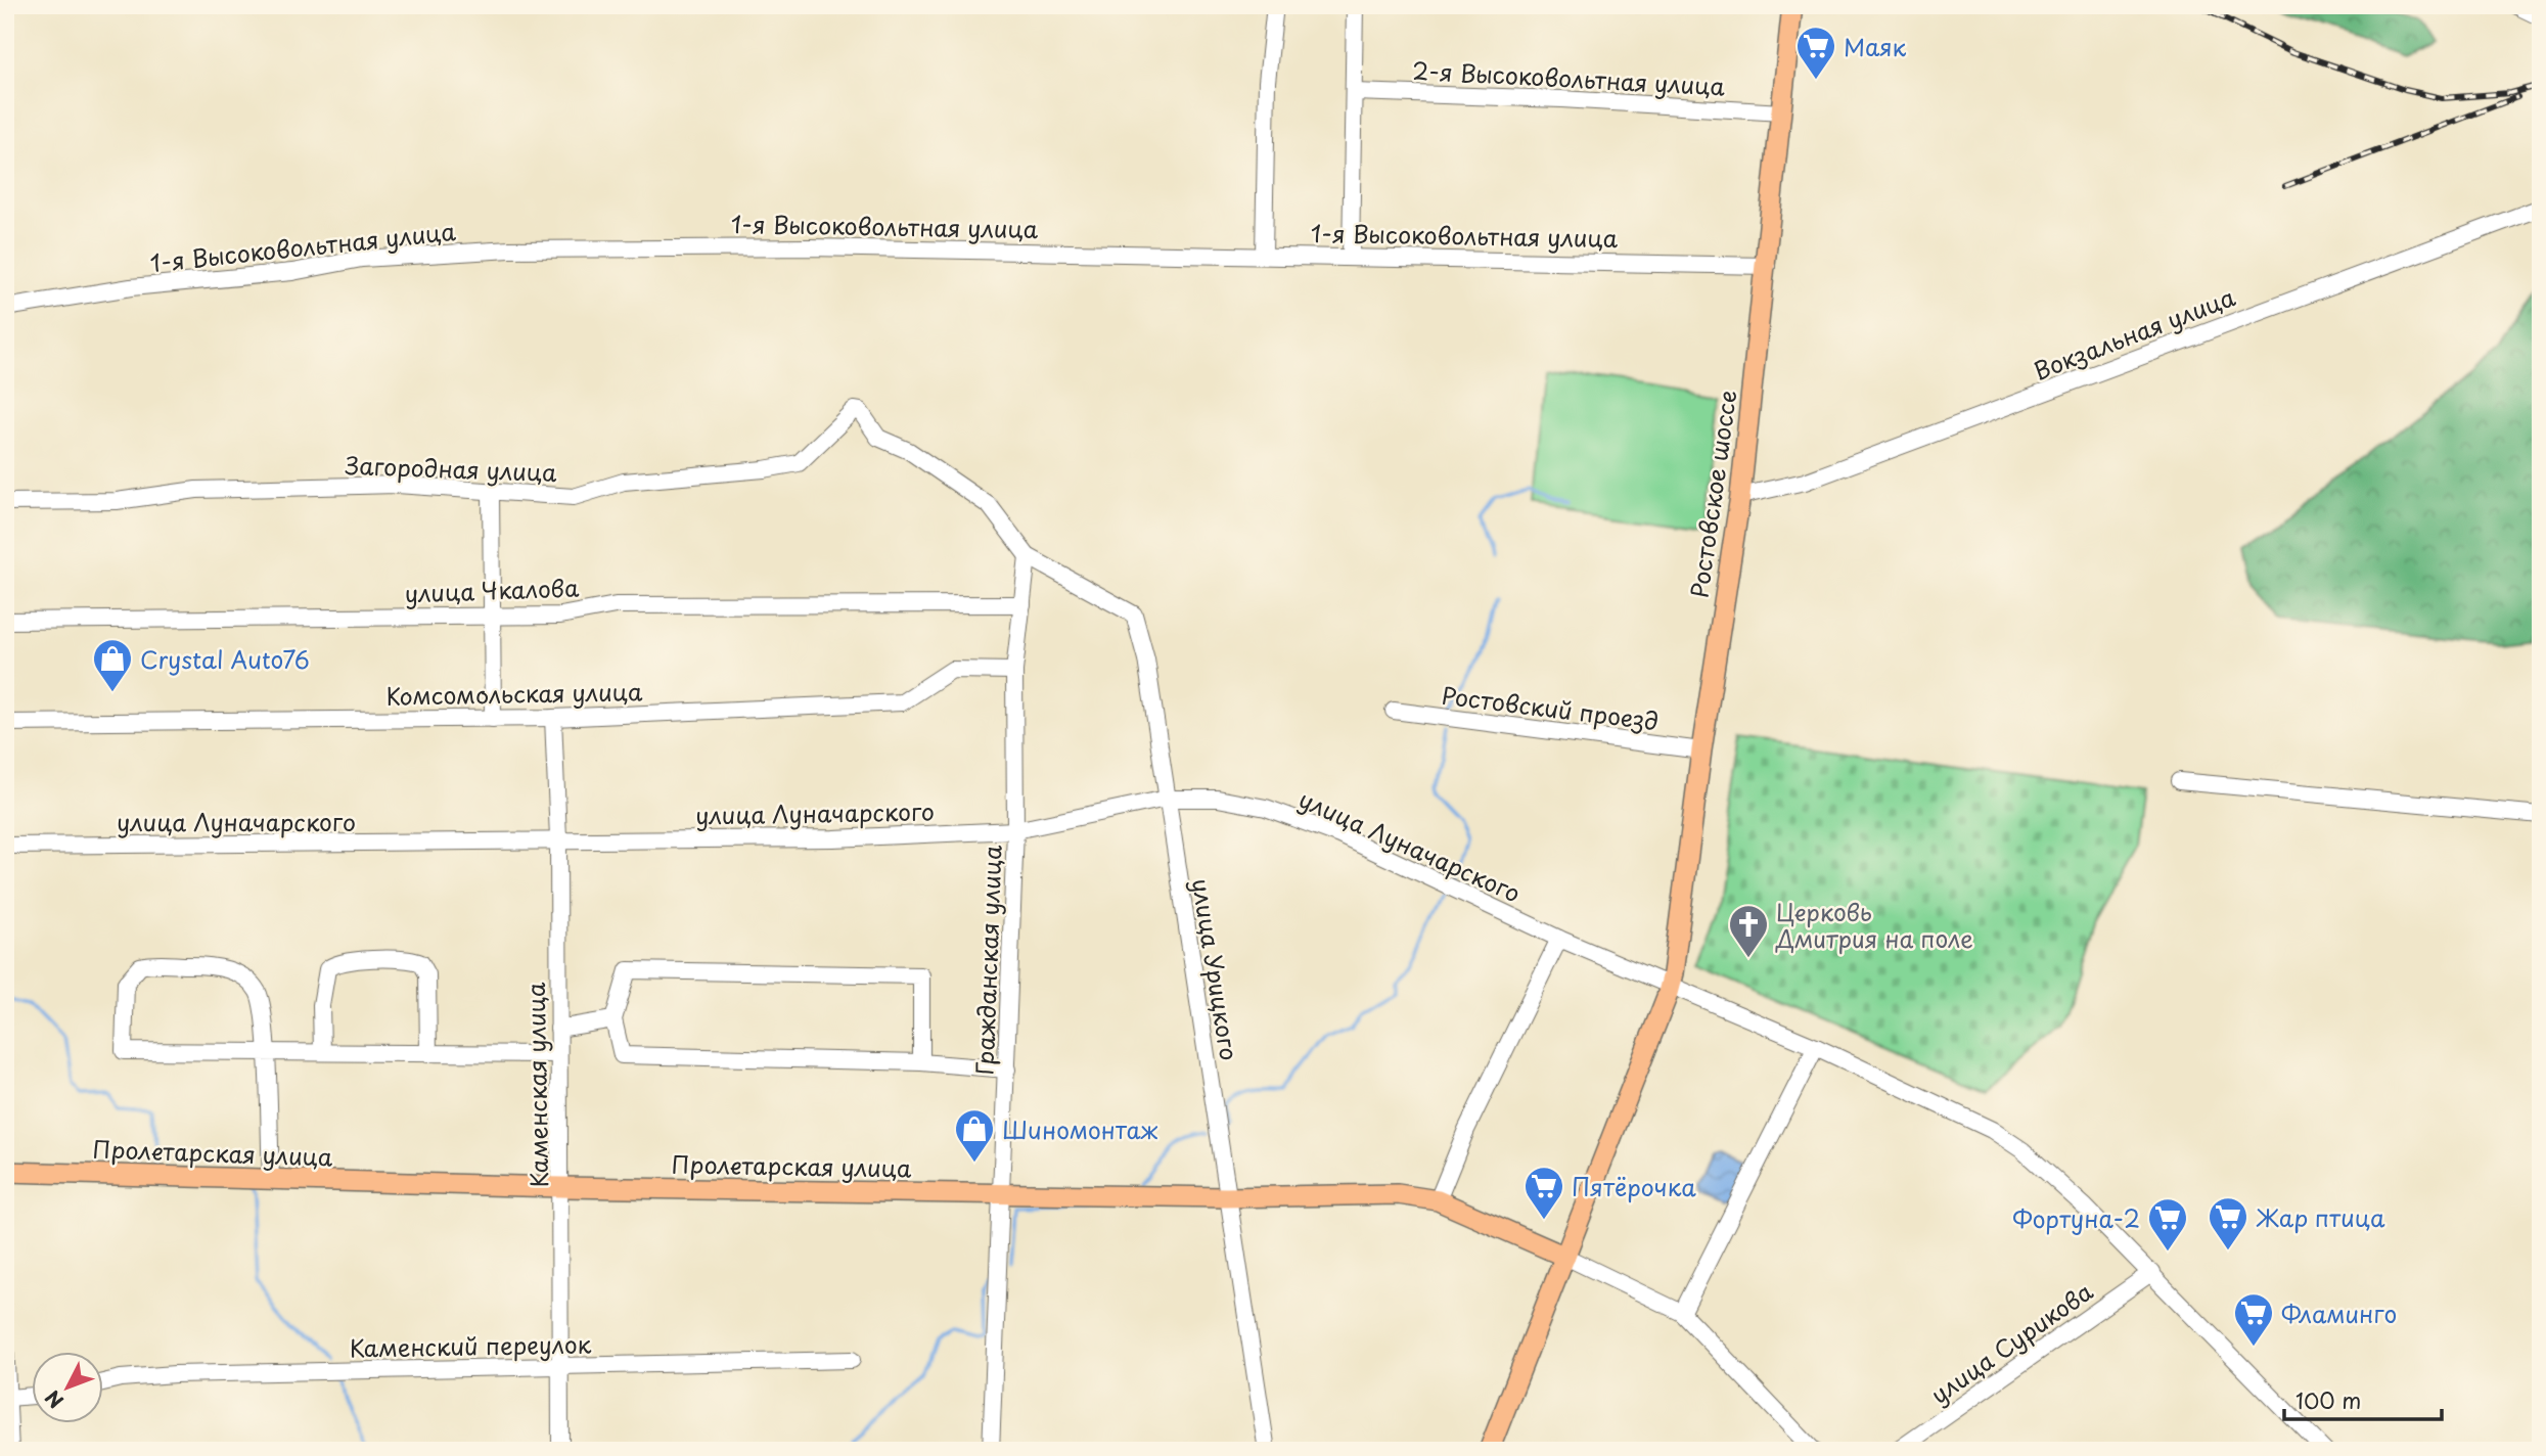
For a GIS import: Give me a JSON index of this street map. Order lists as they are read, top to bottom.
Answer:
{
  "streets": {
    "main road": ["Ростовское шоссе", "Пролетарская улица"],
    "street": [
      "2-я Высоковольтная улица",
      "1-я Высоковольтная улица",
      "Вокзальная улица",
      "Загородная улица",
      "улица Чкалова",
      "Комсомольская улица",
      "Ростовский проезд",
      "улица Луначарского",
      "Гражданская улица",
      "улица Урицкого",
      "Каменская улица",
      "улица Сурикова",
      "Каменский переулок"
    ]
  },
  "crossings": [
    ["2-я Высоковольтная улица", "Ростовское шоссе"],
    ["1-я Высоковольтная улица", "Ростовское шоссе"],
    ["Вокзальная улица", "Ростовское шоссе"],
    ["Загородная улица", "Гражданская улица"],
    ["Загородная улица", "улица Урицкого"],
    ["Ростовское шоссе", "Ростовский проезд"],
    ["Ростовское шоссе", "улица Луначарского"],
    ["Ростовское шоссе", "Пролетарская улица"],
    ["улица Чкалова", "Гражданская улица"],
    ["Комсомольская улица", "Гражданская улица"],
    ["Комсомольская улица", "Каменская улица"],
    ["улица Луначарского", "Гражданская улица"],
    ["улица Луначарского", "улица Урицкого"],
    ["улица Луначарского", "Каменская улица"],
    ["улица Луначарского", "улица Сурикова"],
    ["Гражданская улица", "улица Урицкого"],
    ["Гражданская улица", "Пролетарская улица"],
    ["улица Урицкого", "Пролетарская улица"],
    ["Каменская улица", "Пролетарская улица"],
    ["Каменская улица", "Каменский переулок"]
  ],
  "places": {
    "supermarket": [
      "Маяк",
      "Пятёрочка",
      "Жар птица",
      "Фортуна-2",
      "Фламинго"
    ],
    "shop": ["Crystal Auto76", "Шиномонтаж"],
    "church": ["Церковь Дмитрия на поле"]
  },
  "scale_bar": "100 m",
  "north": "bottom left"
}
